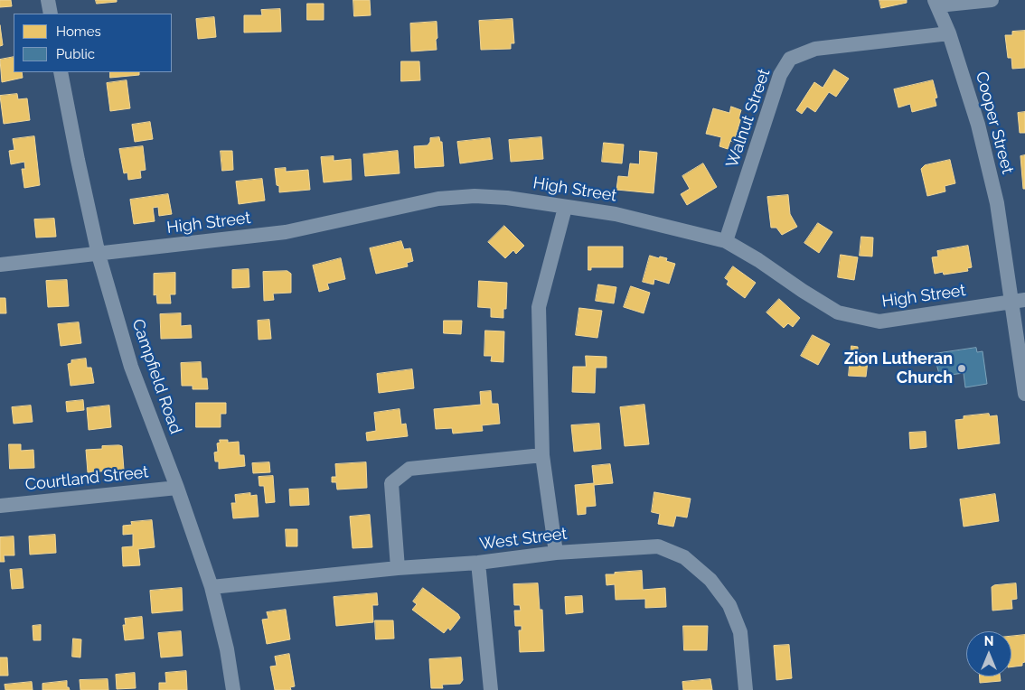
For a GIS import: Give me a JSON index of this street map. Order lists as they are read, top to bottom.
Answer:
{
  "streets": {
    "street": [
      "Walnut Street",
      "Cooper Street",
      "High Street",
      "Campfield Road",
      "Courtland Street",
      "West Street"
    ]
  },
  "crossings": [
    ["Walnut Street", "Cooper Street"],
    ["Walnut Street", "High Street"],
    ["Cooper Street", "High Street"],
    ["High Street", "Campfield Road"],
    ["Campfield Road", "Courtland Street"],
    ["Campfield Road", "West Street"]
  ],
  "places": ["Zion Lutheran Church"],
  "legend": ["Homes", "Public"],
  "north": "top"
}
